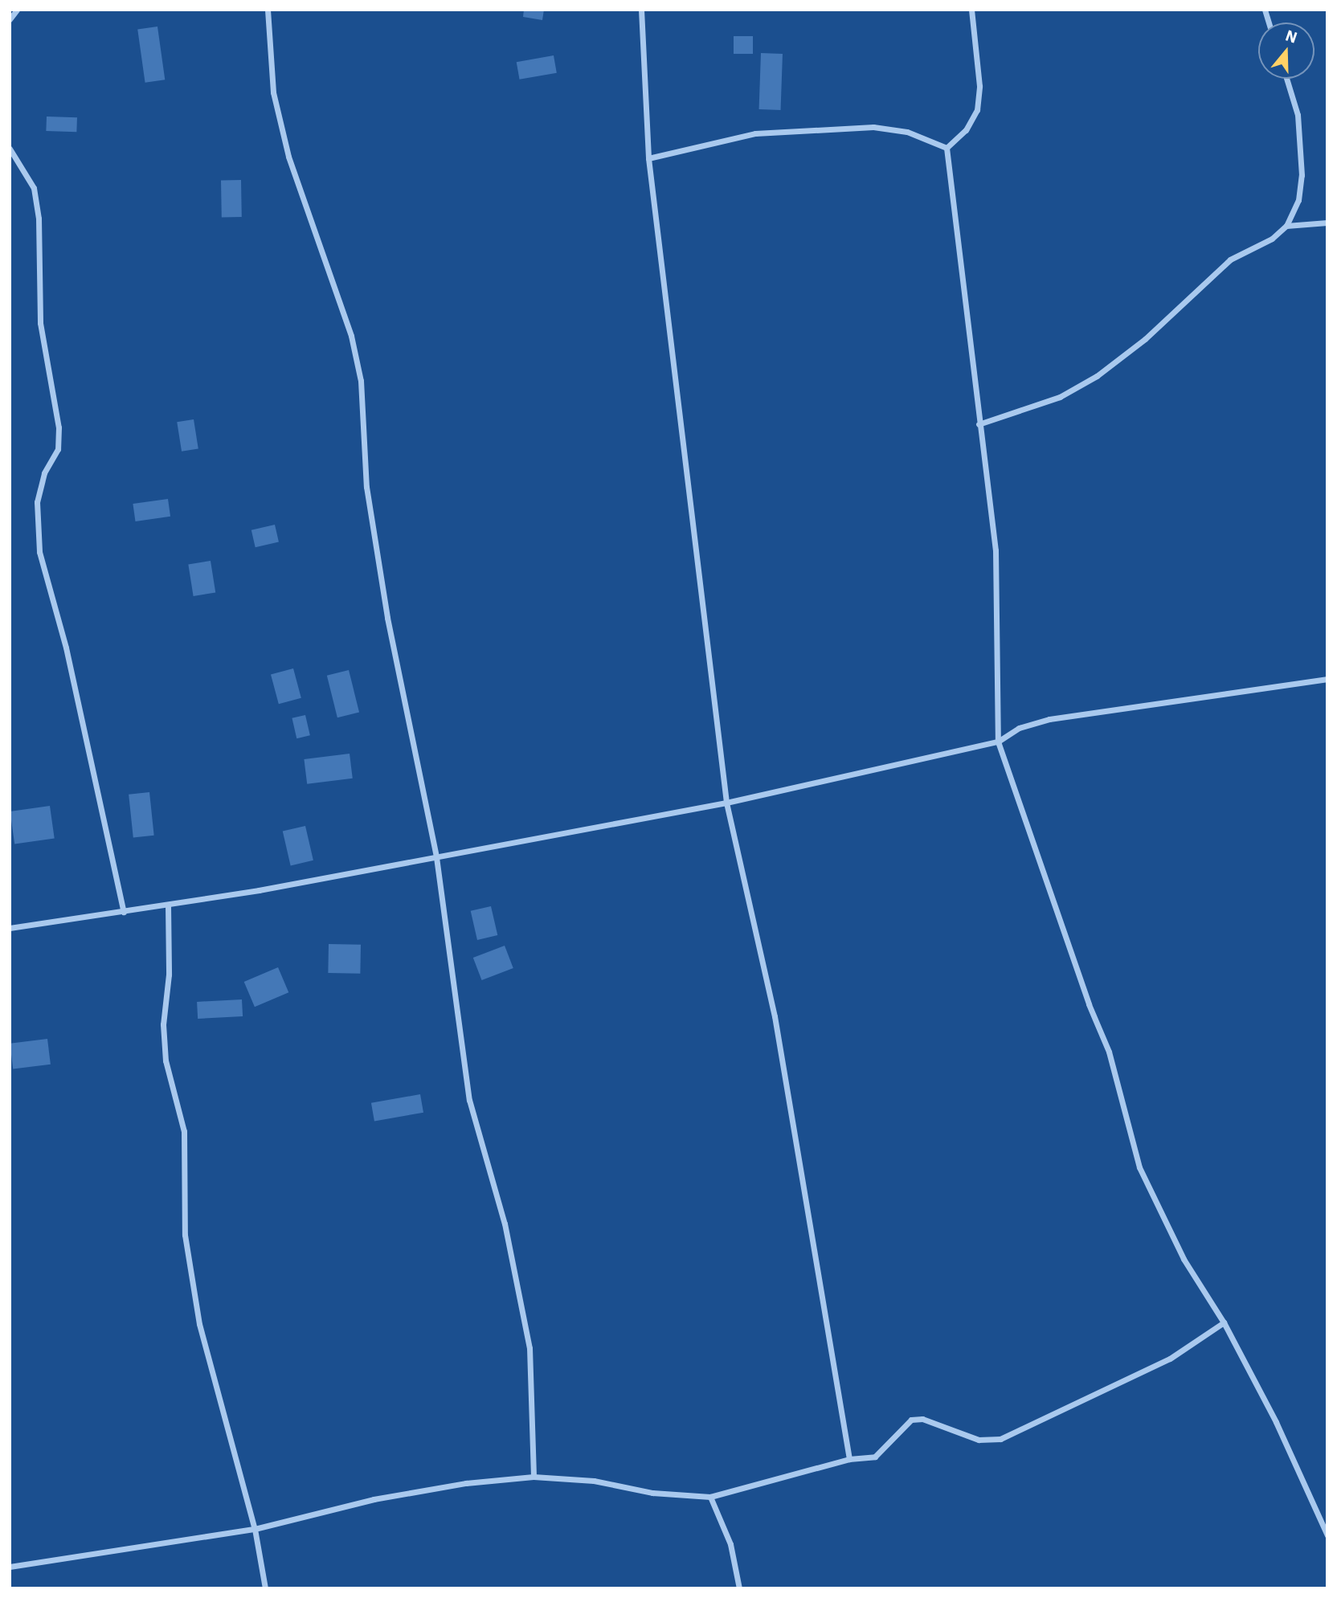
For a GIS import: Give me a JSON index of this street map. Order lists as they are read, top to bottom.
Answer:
{
  "north": "top"
}
